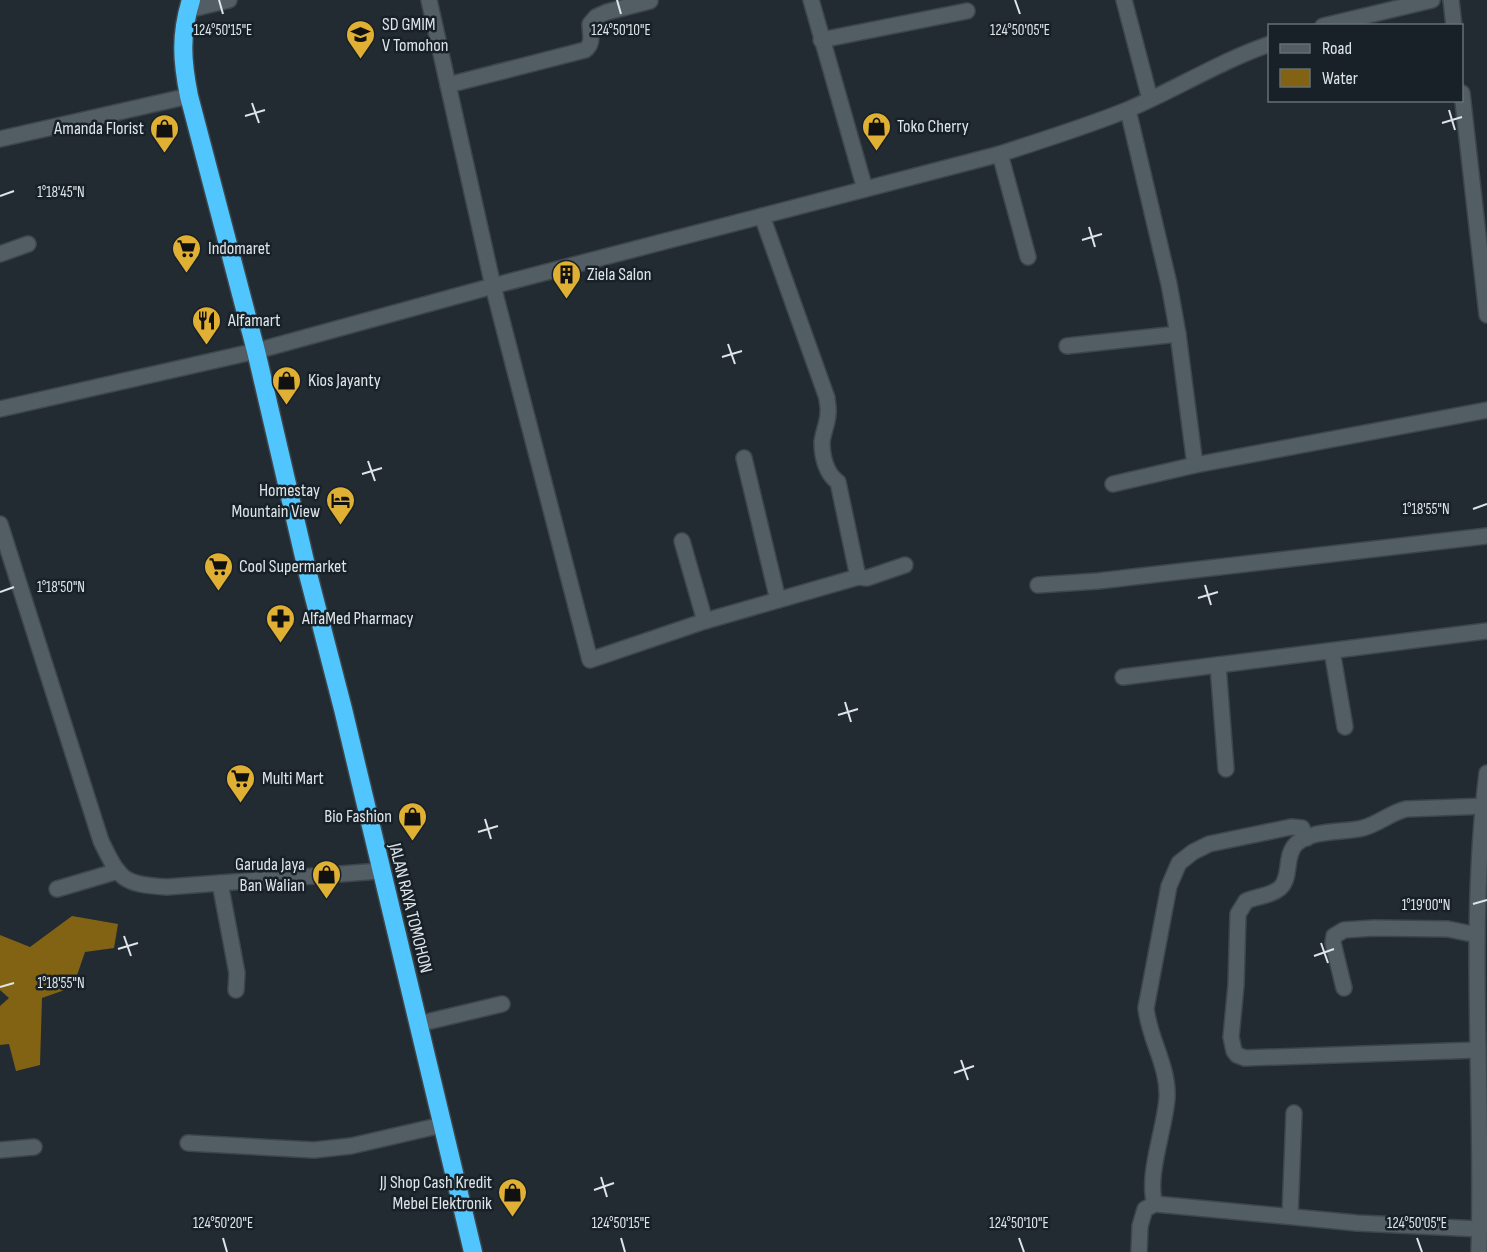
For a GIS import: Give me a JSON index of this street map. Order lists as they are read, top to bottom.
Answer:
{
  "streets": {
    "highway": ["JALAN RAYA TOMOHON"]
  },
  "places": {
    "school or university": ["SD GMIM V Tomohon"],
    "shop": [
      "Toko Cherry",
      "Amanda Florist",
      "Kios Jayanty",
      "Bio Fashion",
      "Garuda Jaya Ban Walian",
      "JJ Shop Cash Kredit Mebel Elektronik"
    ],
    "supermarket": ["Indomaret", "Cool Supermarket", "Multi Mart"],
    "building": ["Ziela Salon"],
    "restaurant": ["Alfamart"],
    "hotel": ["Homestay Mountain View"],
    "pharmacy": ["AlfaMed Pharmacy"]
  },
  "legend": ["Road", "Water"],
  "coordinates": [
    "124°50'15\"E",
    "124°50'10\"E",
    "124°50'05\"E",
    "1°18'45\"N",
    "1°18'55\"N",
    "1°18'50\"N",
    "1°19'00\"N",
    "124°50'20\"E"
  ]
}
